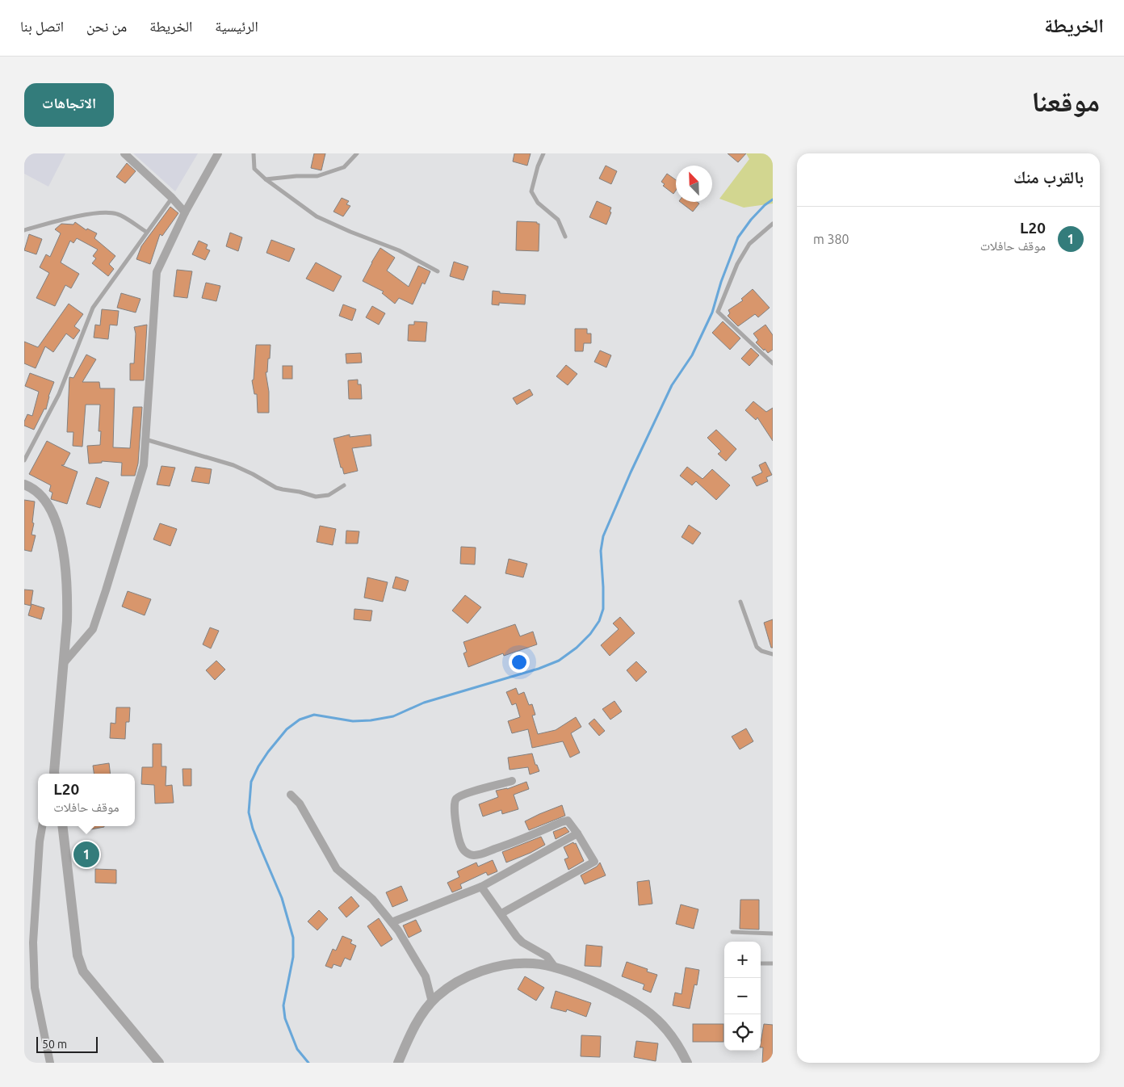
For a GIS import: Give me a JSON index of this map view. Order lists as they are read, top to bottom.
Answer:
{
  "scale_bar": "50 m",
  "north": "top left",
  "page": {
    "header": "الخريطة",
    "nav": [
      "الرئيسية",
      "الخريطة",
      "من نحن",
      "اتصل بنا"
    ],
    "title": "موقعنا",
    "buttons": "الاتجاهات",
    "heading": "بالقرب منك",
    "list": [
      {
        "mark": "1",
        "name": "L20",
        "note": "موقف حافلات",
        "value": "380 m"
      }
    ],
    "popup": ["L20", "موقف حافلات"],
    "pins": "1",
    "map_buttons": ["+", "−"],
    "scale": "50 m"
  }
}
